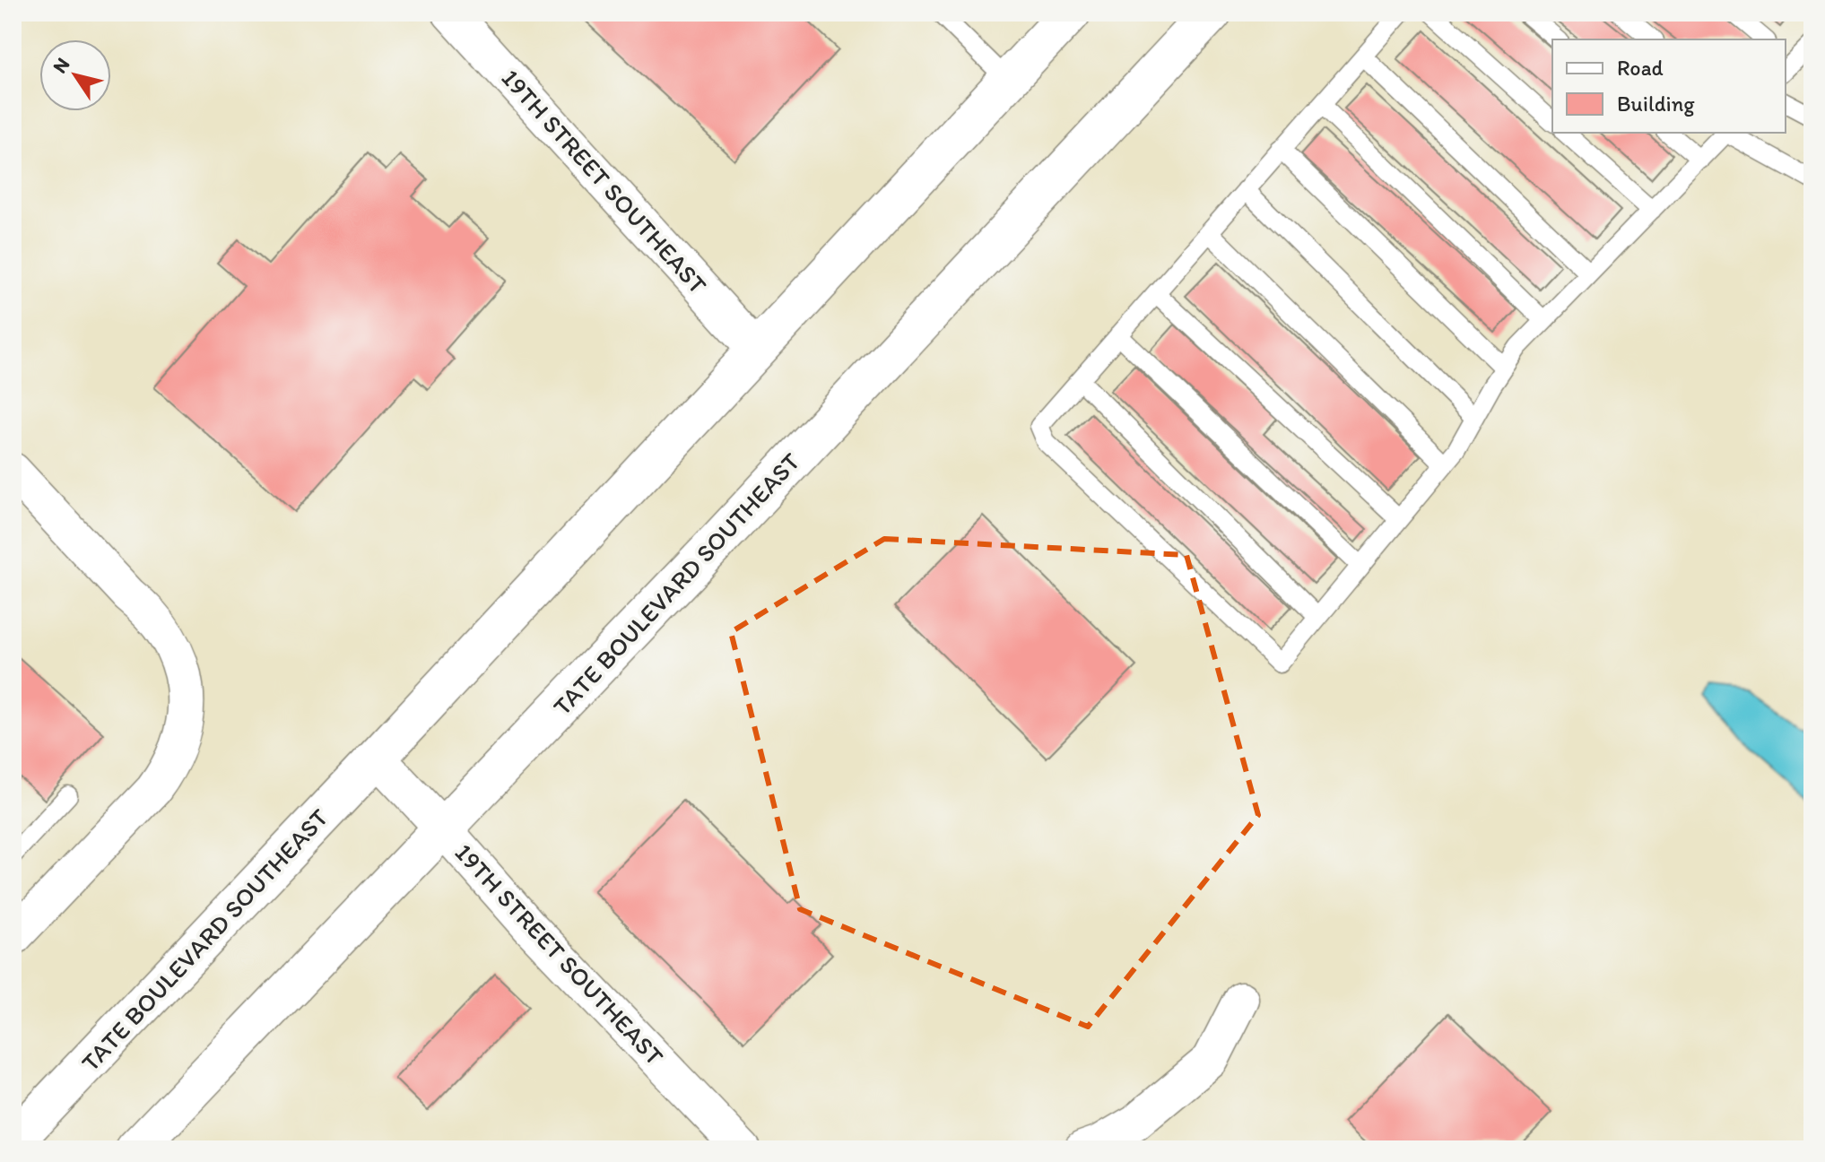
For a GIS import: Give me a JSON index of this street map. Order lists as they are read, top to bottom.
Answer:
{
  "streets": {
    "main road": ["TATE BOULEVARD SOUTHEAST"],
    "street": ["19TH STREET SOUTHEAST"]
  },
  "crossings": [
    ["19TH STREET SOUTHEAST", "TATE BOULEVARD SOUTHEAST"]
  ],
  "legend": ["Road", "Building"],
  "north": "top left"
}
